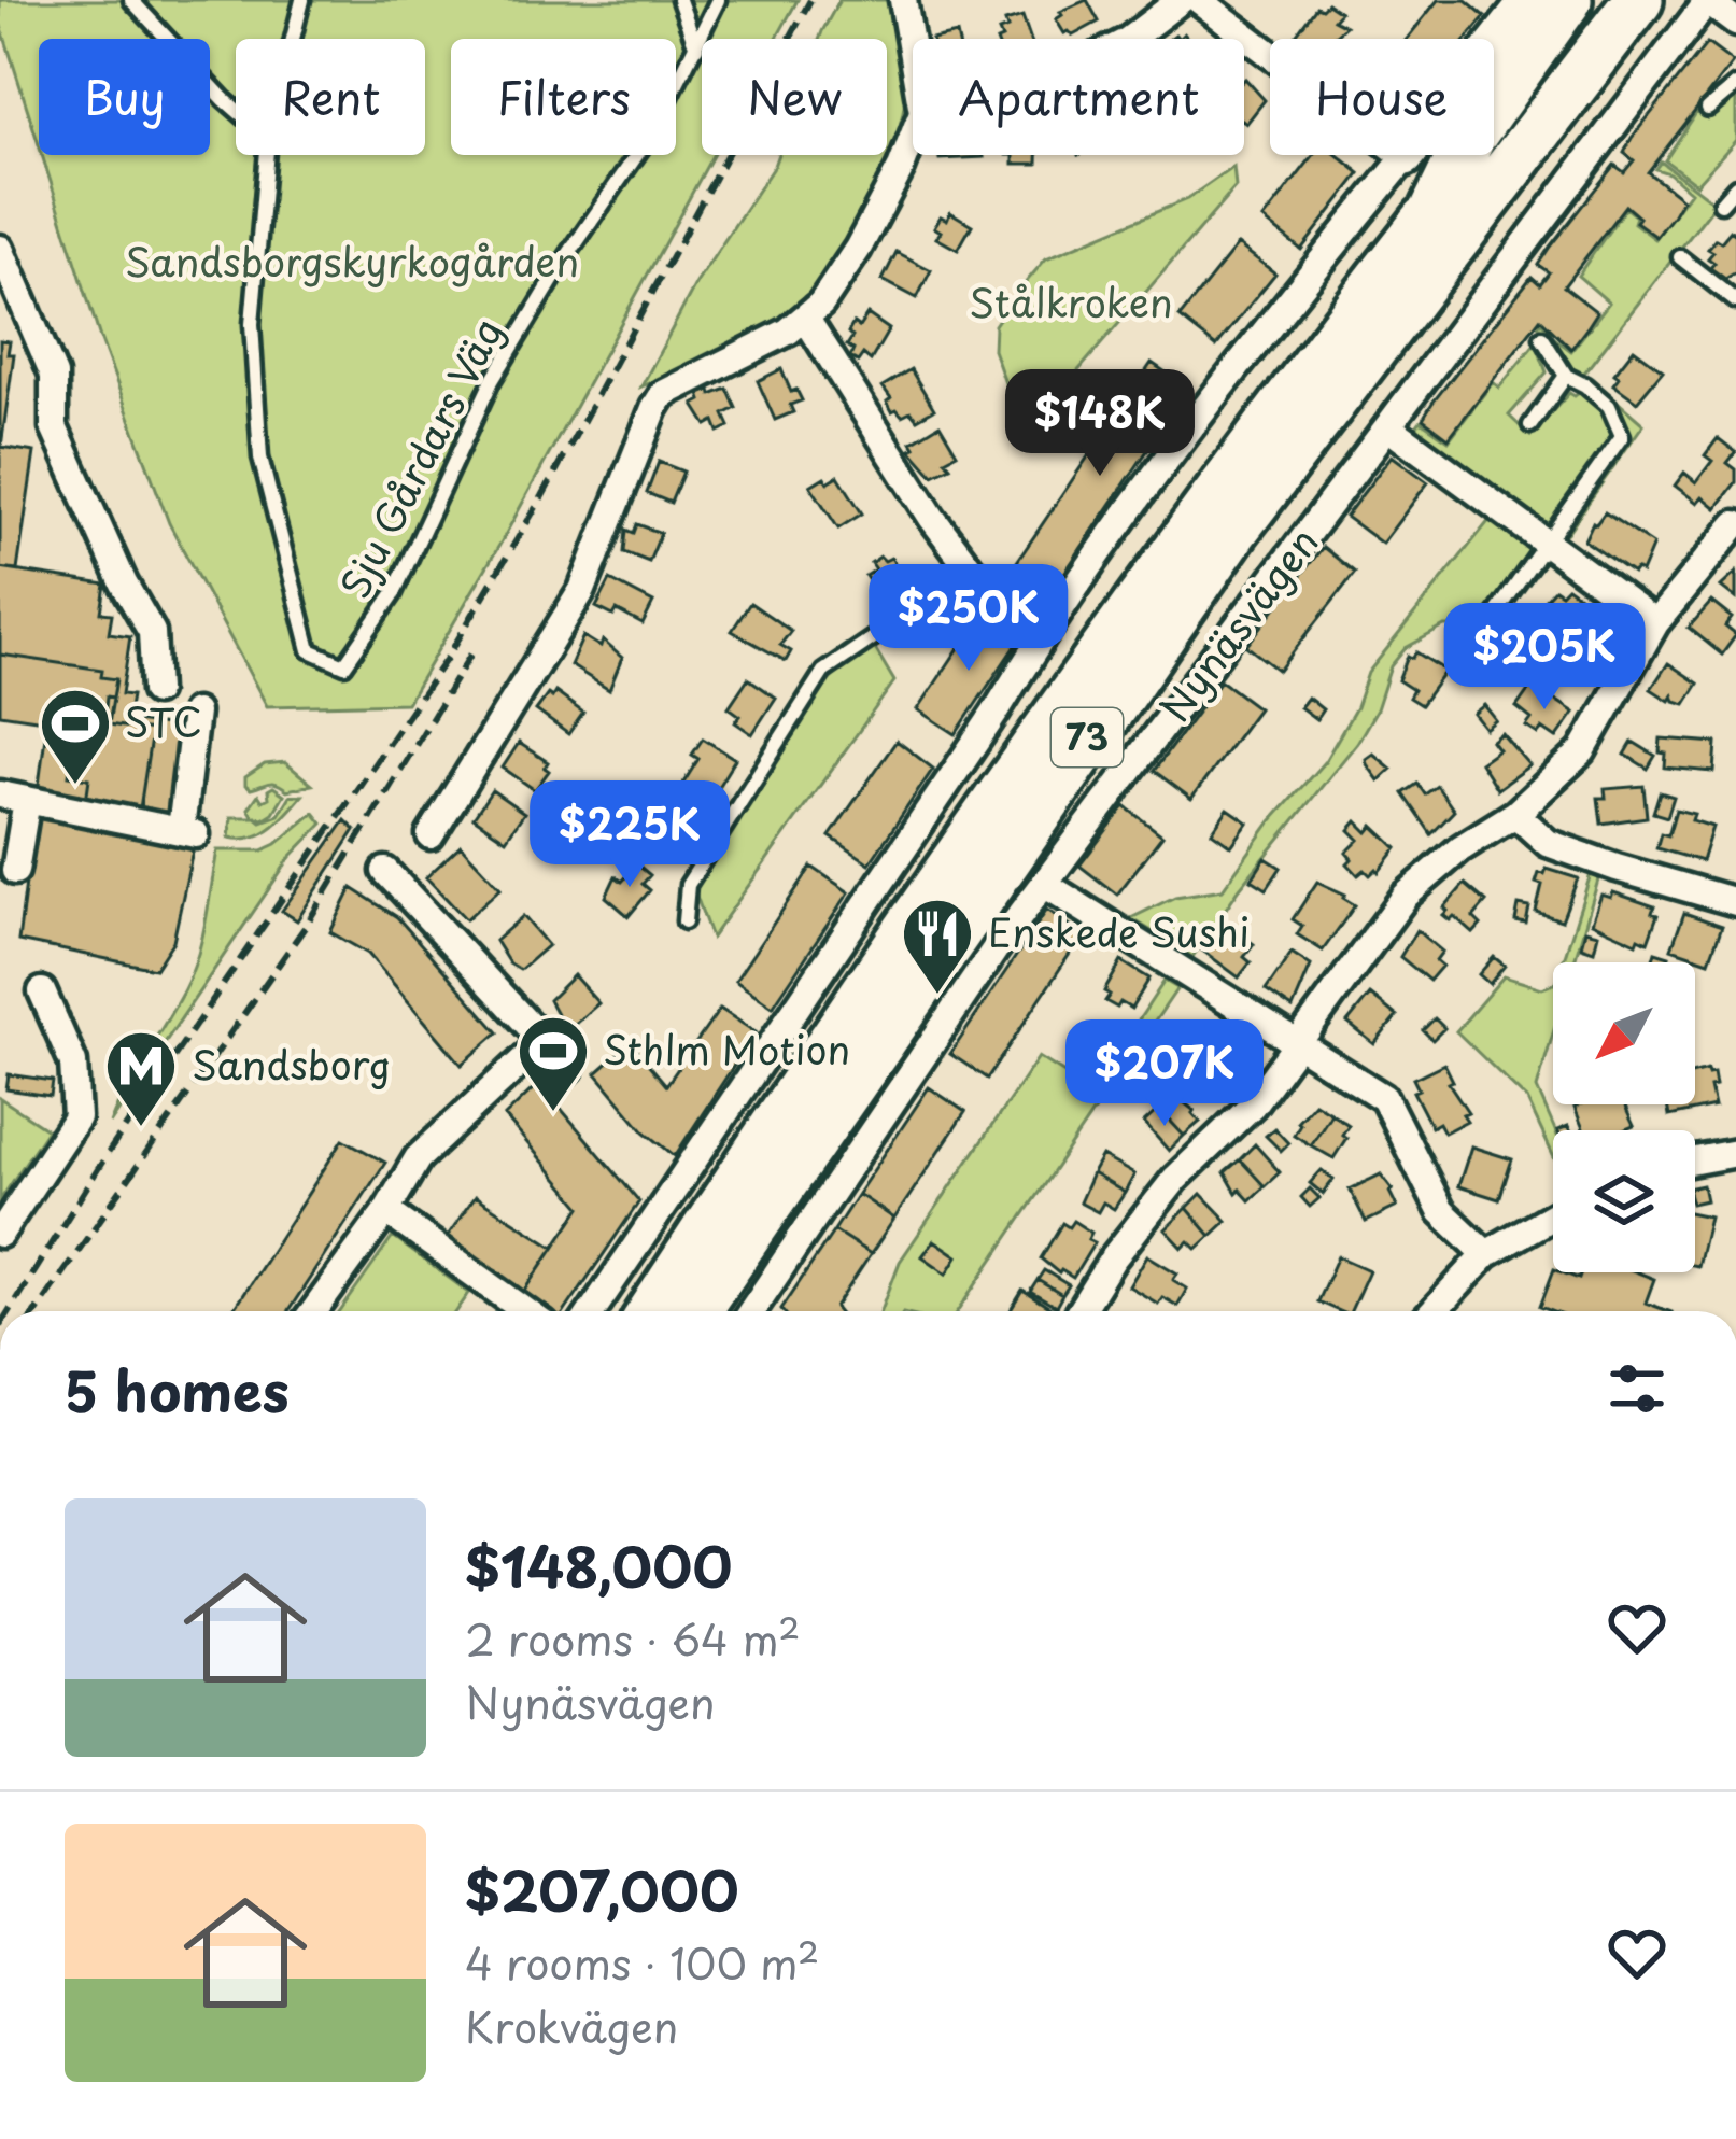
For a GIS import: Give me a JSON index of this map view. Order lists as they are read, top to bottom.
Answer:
{
  "streets": {
    "highway": ["Nynäsvägen", "73"],
    "lane": ["Sju Gårdars Väg"]
  },
  "parks": ["Sandsborgskyrkogården", "Stålkroken"],
  "places": {
    "sports": ["STC", "Sthlm Motion"],
    "restaurant": ["Enskede Sushi"],
    "metro station": ["Sandsborg"]
  },
  "north": "bottom left",
  "page": {
    "chip": [
      "Buy",
      "Rent",
      "Filters",
      "New",
      "Apartment",
      "House"
    ],
    "price": [
      "$148K",
      "$250K",
      "$205K",
      "$225K",
      "$207K"
    ],
    "heading": "5 homes",
    "list": [
      {
        "name": "$148,000",
        "note": "2 rooms · 64 m² · Nynäsvägen"
      },
      {
        "name": "$207,000",
        "note": "4 rooms · 100 m² · Krokvägen"
      }
    ]
  }
}
